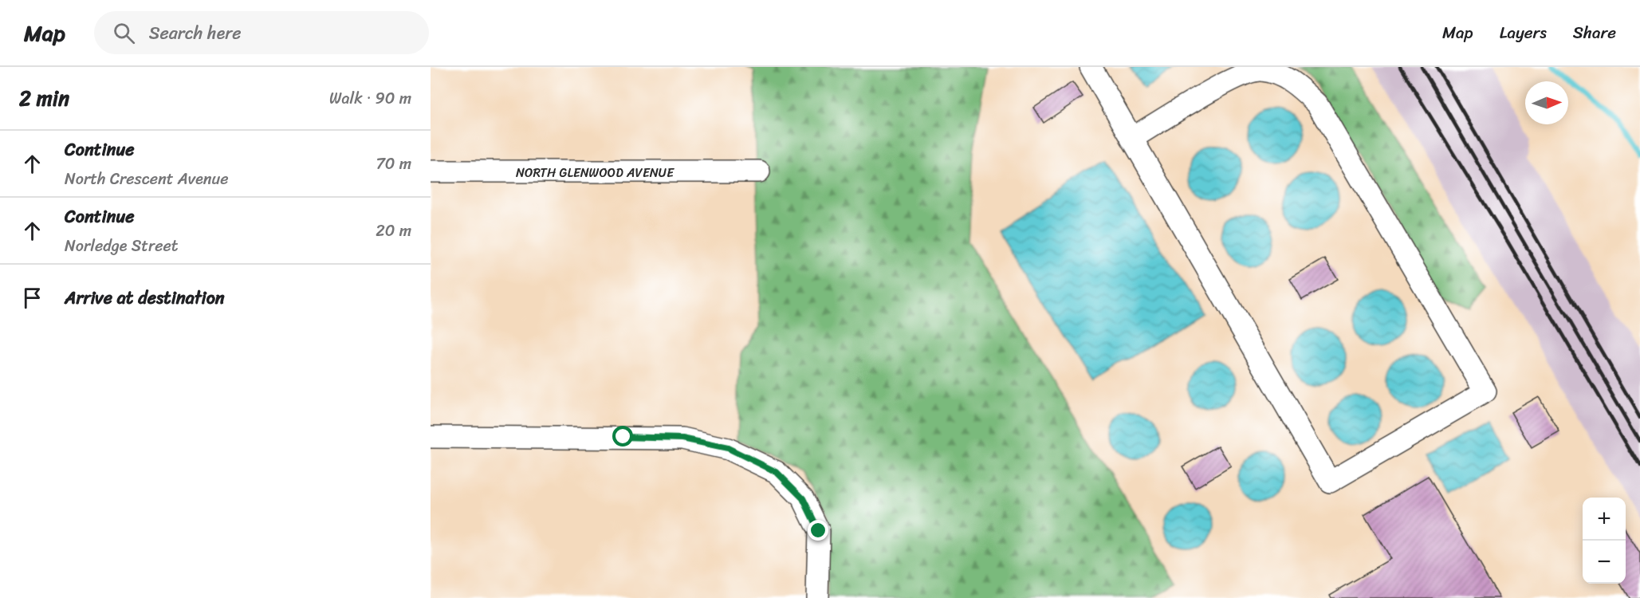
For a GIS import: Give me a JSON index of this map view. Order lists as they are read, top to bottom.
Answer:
{
  "streets": {
    "street": ["NORTH GLENWOOD AVENUE"]
  },
  "north": "right",
  "page": {
    "header": "Map",
    "search": "Search here",
    "nav": ["Map", "Layers", "Share"],
    "heading": ["2 min", "Walk · 90 m"],
    "list": [
      ["Continue", "North Crescent Avenue", "70 m"],
      ["Continue", "Norledge Street", "20 m"],
      "Arrive at destination"
    ],
    "map_buttons": ["+", "−"]
  }
}
